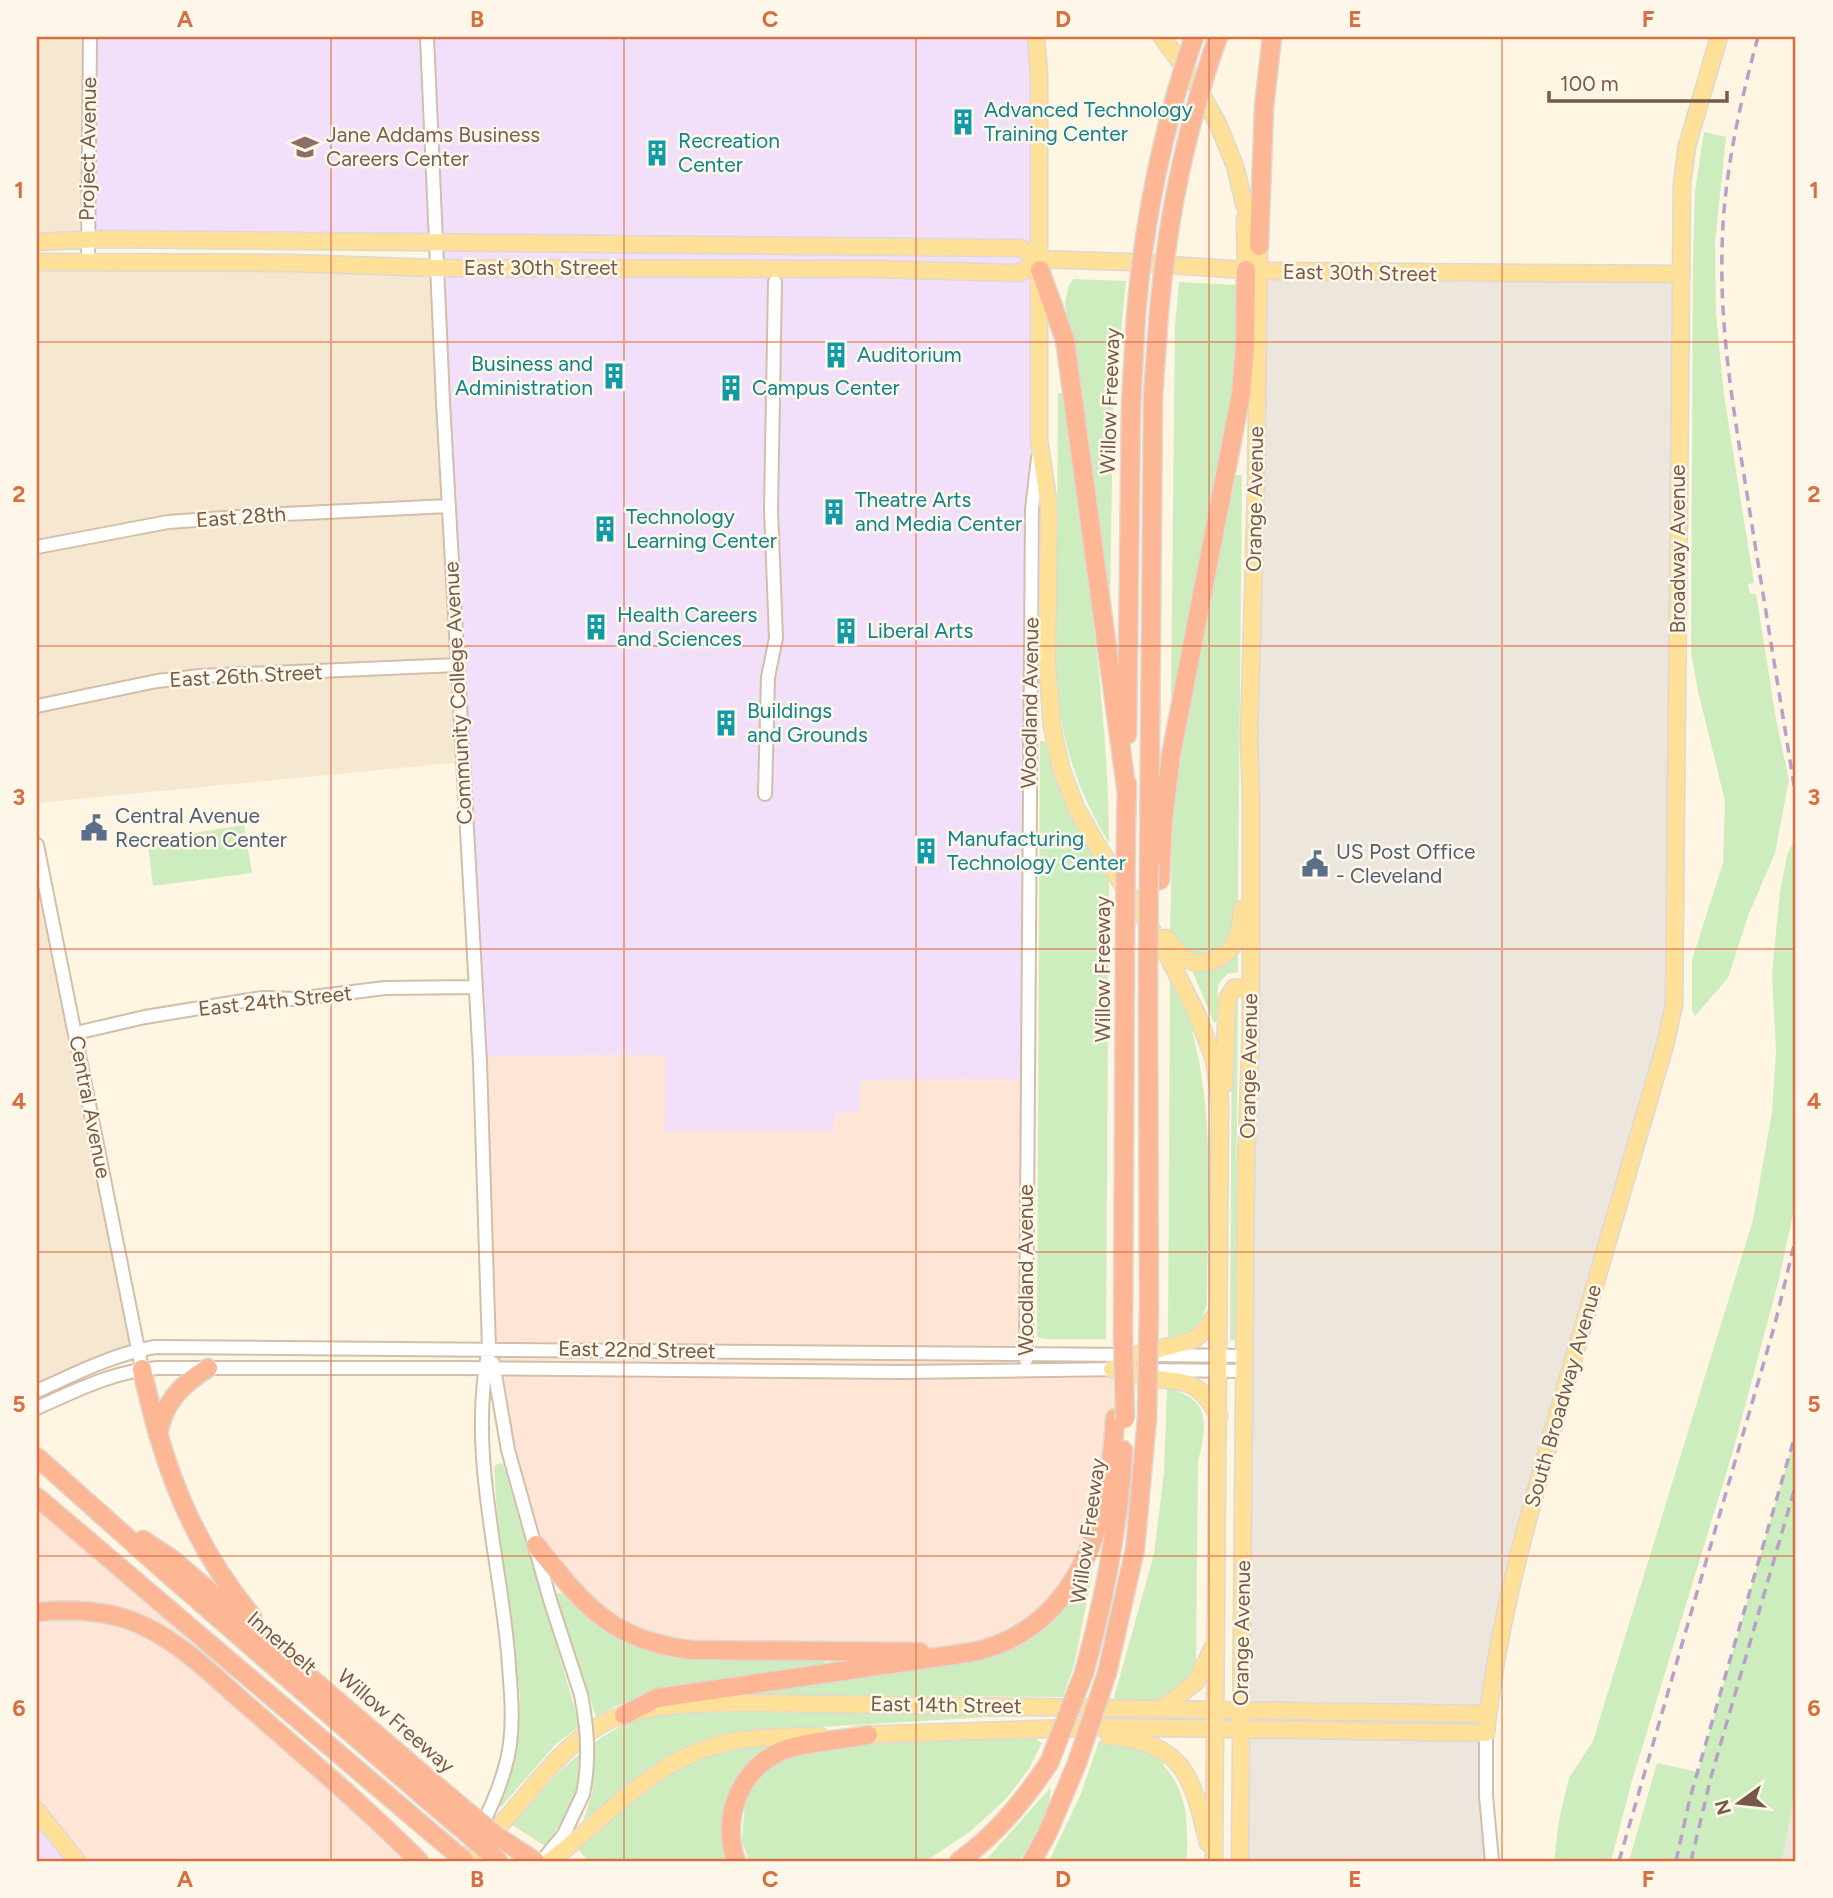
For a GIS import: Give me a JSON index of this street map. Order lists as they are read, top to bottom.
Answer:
{
  "streets": {
    "highway": ["Willow Freeway", "Innerbelt"],
    "main road": [
      "East 30th Street",
      "Orange Avenue",
      "Broadway Avenue",
      "Woodland Avenue",
      "South Broadway Avenue",
      "East 14th Street"
    ],
    "street": [
      "Project Avenue",
      "East 28th",
      "East 26th Street",
      "Community College Avenue",
      "East 24th Street",
      "Central Avenue",
      "East 22nd Street"
    ]
  },
  "crossings": [
    ["Project Avenue", "East 30th Street"],
    ["East 30th Street", "Orange Avenue"],
    ["East 30th Street", "Broadway Avenue"],
    ["East 30th Street", "Community College Avenue"],
    ["East 30th Street", "Woodland Avenue"],
    ["Willow Freeway", "Innerbelt"],
    ["Orange Avenue", "Woodland Avenue"],
    ["Orange Avenue", "East 22nd Street"],
    ["Orange Avenue", "East 14th Street"],
    ["East 28th", "Community College Avenue"],
    ["Broadway Avenue", "South Broadway Avenue"],
    ["East 26th Street", "Community College Avenue"],
    ["Community College Avenue", "East 24th Street"],
    ["Community College Avenue", "East 22nd Street"],
    ["Woodland Avenue", "East 22nd Street"],
    ["East 24th Street", "Central Avenue"],
    ["Central Avenue", "East 22nd Street"],
    ["South Broadway Avenue", "East 14th Street"]
  ],
  "places": {
    "building": [
      "Advanced Technology Training Center",
      "Recreation Center",
      "Auditorium",
      "Business and Administration",
      "Campus Center",
      "Theatre Arts and Media Center",
      "Technology Learning Center",
      "Health Careers and Sciences",
      "Liberal Arts",
      "Buildings and Grounds",
      "Manufacturing Technology Center"
    ],
    "school or university": ["Jane Addams Business Careers Center"],
    "public building": ["Central Avenue Recreation Center", "US Post Office - Cleveland"]
  },
  "scale_bar": "100 m",
  "north": "left",
  "grid": {
    "columns": [
      "A",
      "B",
      "C",
      "D",
      "E",
      "F"
    ],
    "rows": [
      "1",
      "2",
      "3",
      "4",
      "5",
      "6"
    ]
  }
}
